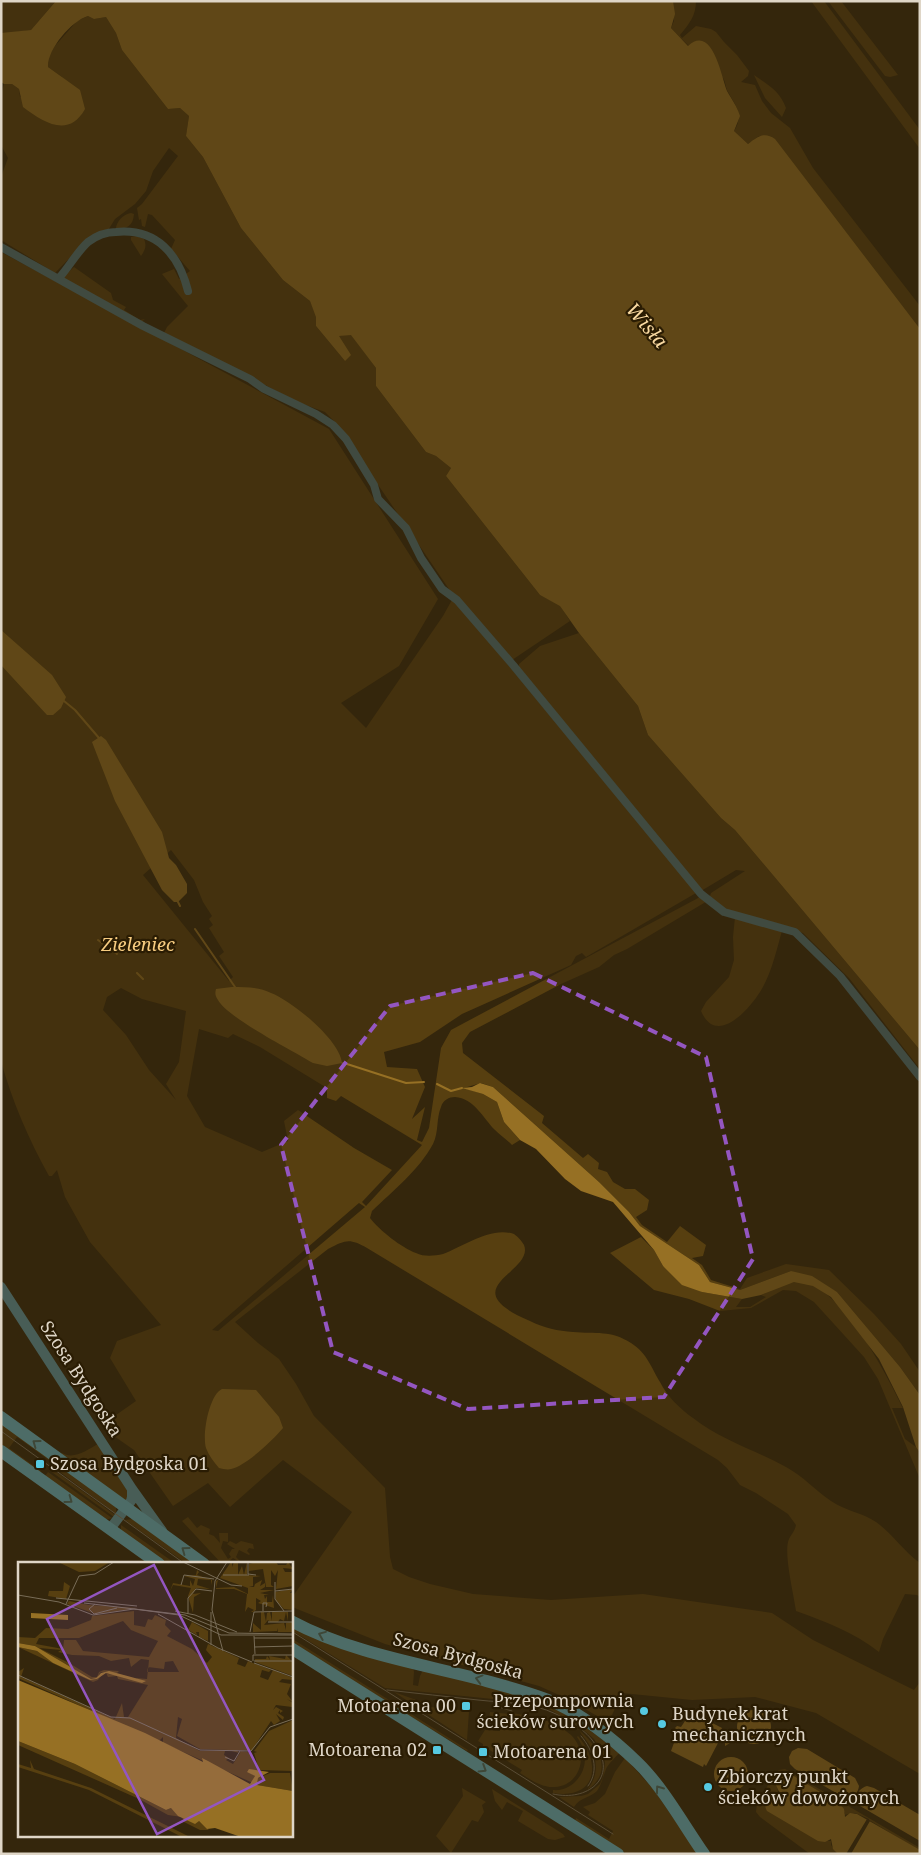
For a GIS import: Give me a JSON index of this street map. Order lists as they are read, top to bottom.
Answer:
{
  "streets": {
    "main road": ["Szosa Bydgoska"]
  },
  "one_way": ["Szosa Bydgoska"],
  "water": ["Wisła"],
  "parks": ["Zieleniec"],
  "places": {
    "transit": [
      "Szosa Bydgoska 01",
      "Motoarena 00",
      "Motoarena 02",
      "Motoarena 01"
    ],
    "other": ["Przepompownia ścieków surowych", "Budynek krat mechanicznych", "Zbiorczy punkt ścieków dowożonych"]
  }
}
